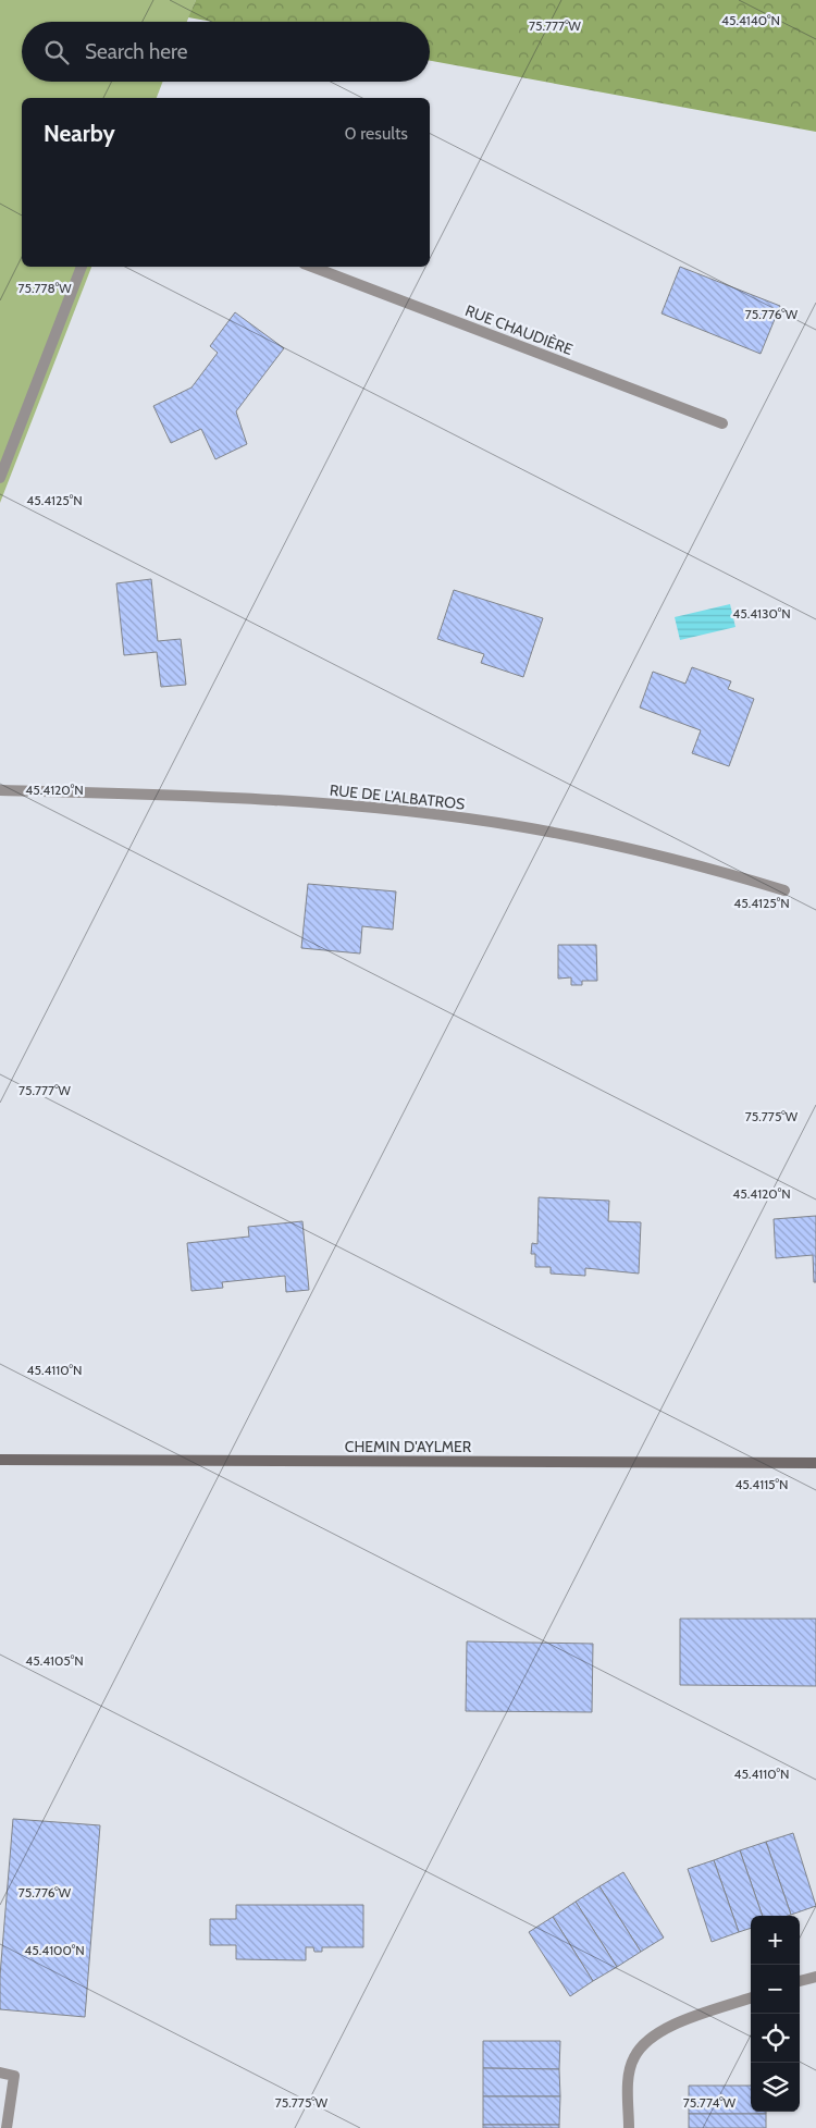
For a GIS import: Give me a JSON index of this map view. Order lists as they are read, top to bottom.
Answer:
{
  "streets": {
    "main road": ["CHEMIN D'AYLMER"],
    "street": ["RUE CHAUDIÈRE", "RUE DE L'ALBATROS"]
  },
  "page": {
    "search": "Search here",
    "heading": ["Nearby", "0 results"],
    "map_buttons": ["+", "−"]
  },
  "coordinates": [
    "45.4140°N",
    "75.777°W",
    "75.778°W",
    "75.776°W",
    "45.4125°N",
    "45.4130°N",
    "45.4120°N",
    "75.775°W",
    "45.4110°N",
    "45.4115°N",
    "45.4105°N",
    "45.4100°N",
    "75.774°W"
  ]
}
